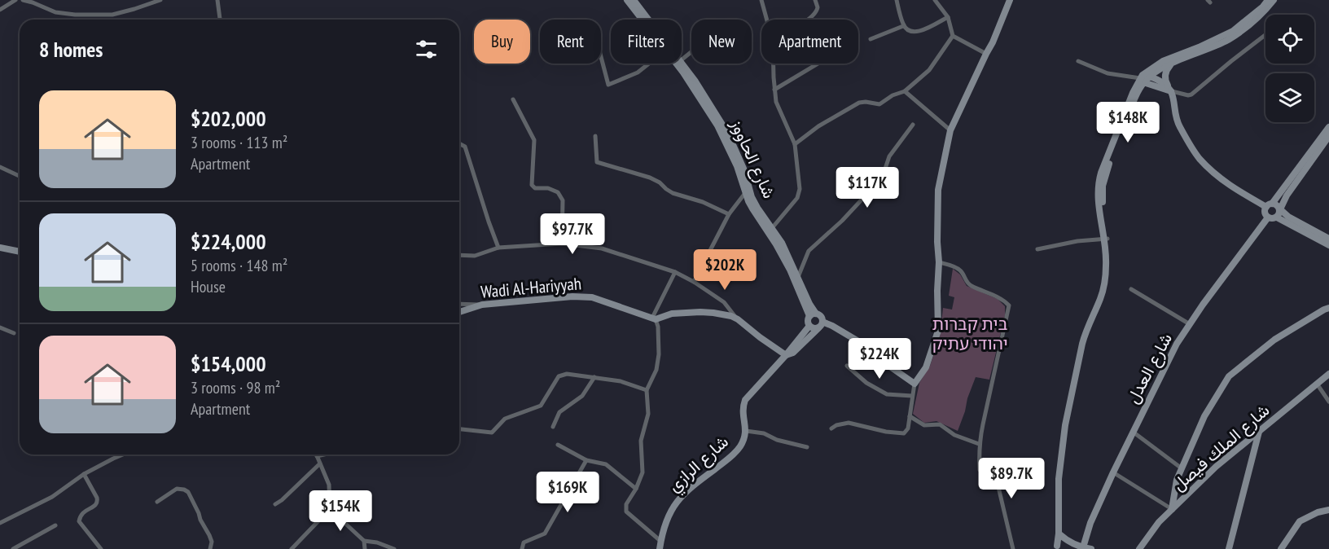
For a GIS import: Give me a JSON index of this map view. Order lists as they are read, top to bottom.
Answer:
{
  "streets": {
    "main road": [
      "شارع الحاووز",
      "Wadi Al-Hariyyah",
      "شارع العدل",
      "شارع الملك فيصل",
      "شارع الرازي"
    ]
  },
  "crossings": [
    ["شارع الحاووز", "شارع الرازي"]
  ],
  "parks": ["בית קברות יהודי עתיק"],
  "page": {
    "chip": [
      "Buy",
      "Rent",
      "Filters",
      "New",
      "Apartment"
    ],
    "heading": "8 homes",
    "list": [
      {
        "name": "$202,000",
        "note": "3 rooms · 113 m² · Apartment"
      },
      {
        "name": "$224,000",
        "note": "5 rooms · 148 m² · House"
      },
      {
        "name": "$154,000",
        "note": "3 rooms · 98 m² · Apartment"
      }
    ],
    "price": [
      "$148K",
      "$117K",
      "$97.7K",
      "$202K",
      "$224K",
      "$89.7K",
      "$169K",
      "$154K"
    ]
  }
}
